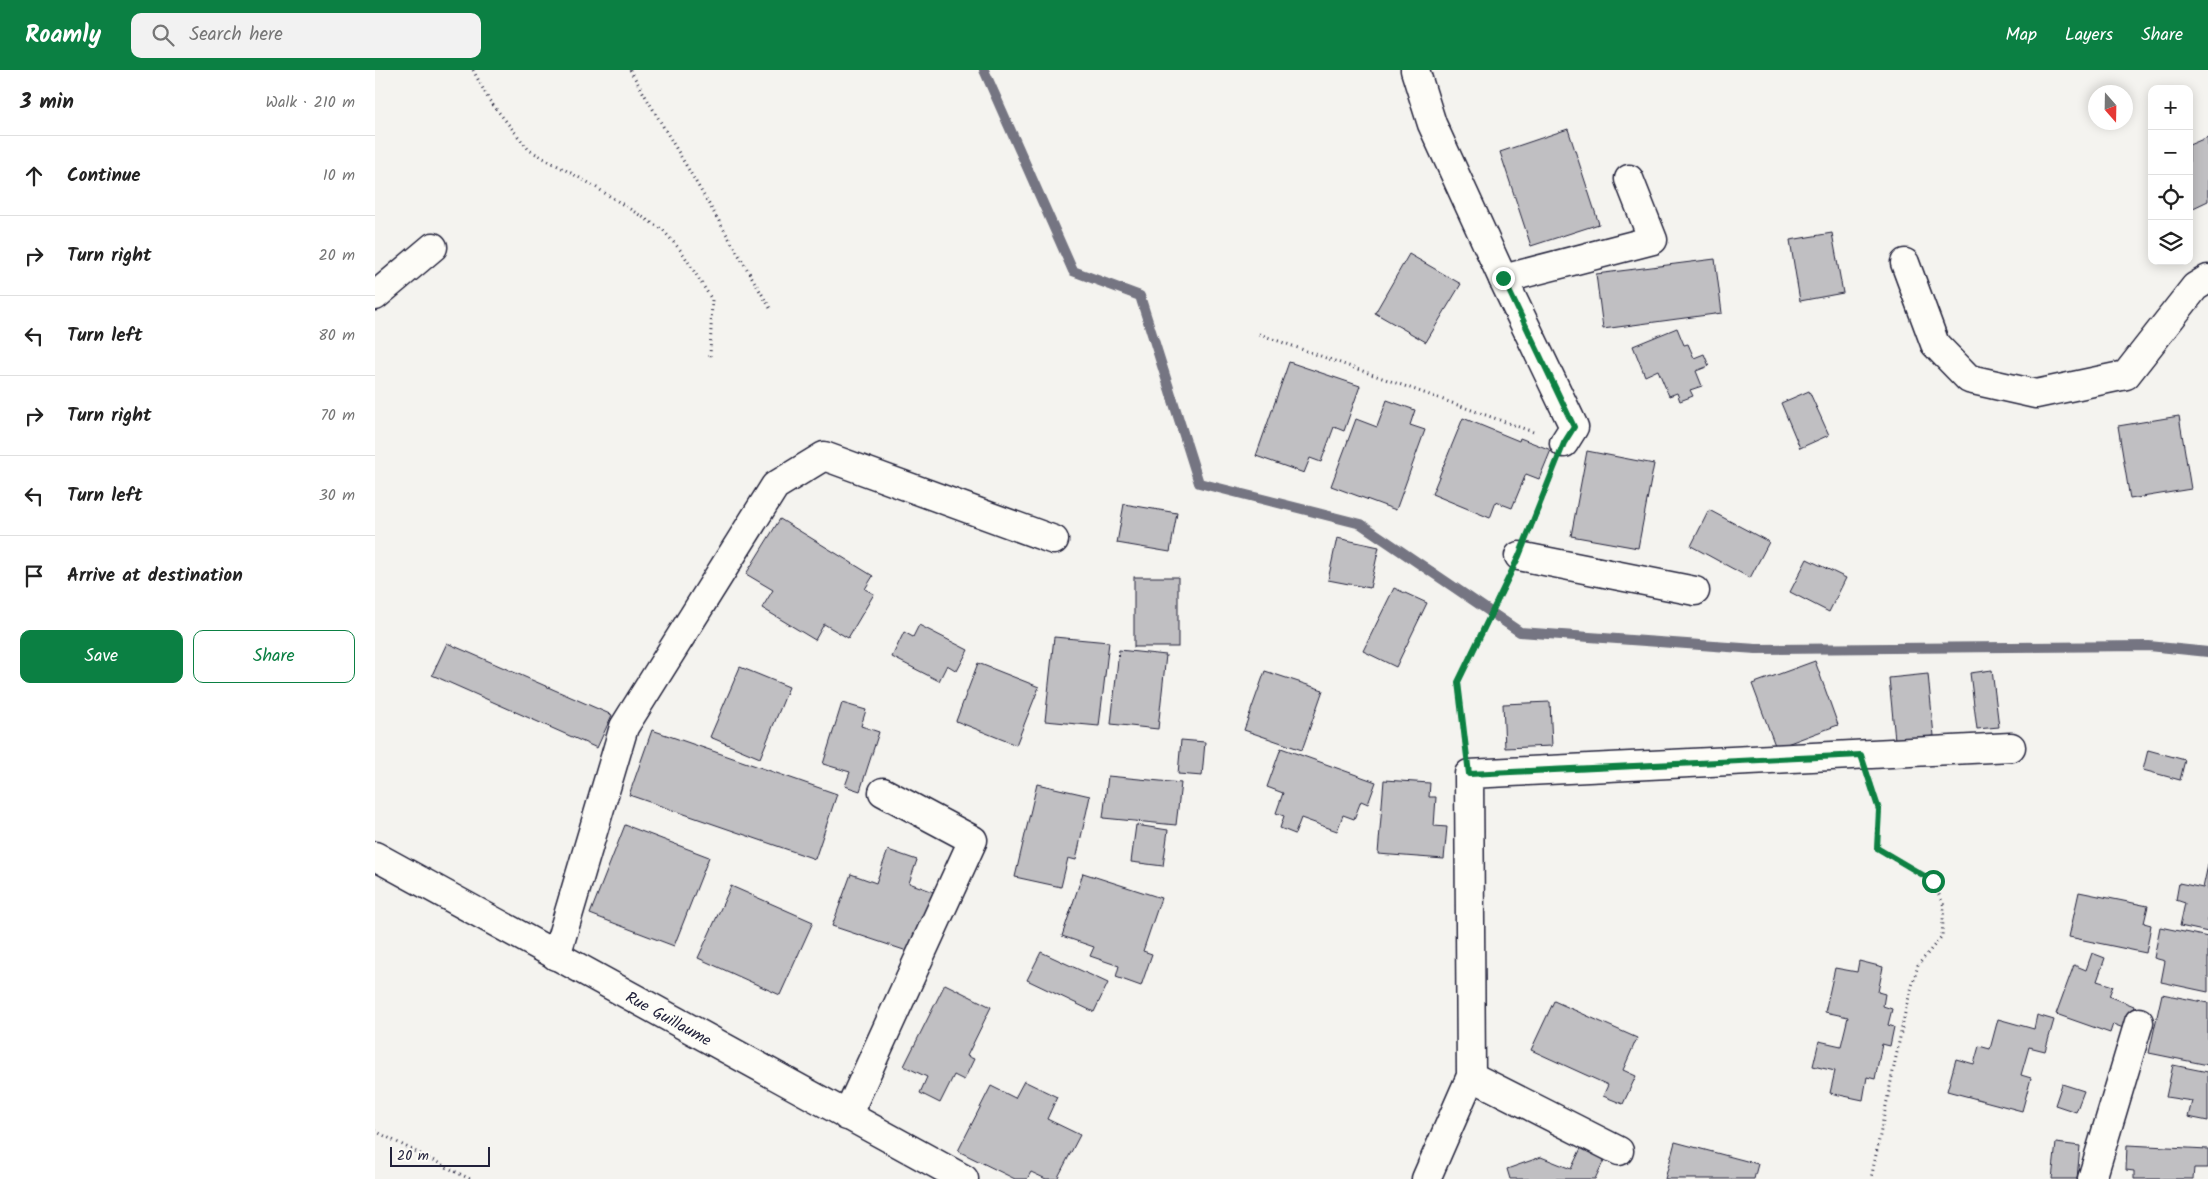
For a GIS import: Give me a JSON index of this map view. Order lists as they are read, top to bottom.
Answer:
{
  "streets": {
    "street": ["Rue Guillaume"]
  },
  "scale_bar": "20 m",
  "north": "bottom",
  "page": {
    "header": "Roamly",
    "search": "Search here",
    "nav": ["Map", "Layers", "Share"],
    "heading": ["3 min", "Walk · 210 m"],
    "map_buttons": ["+", "−"],
    "list": [
      ["Continue", "10 m"],
      ["Turn right", "20 m"],
      ["Turn left", "80 m"],
      ["Turn right", "70 m"],
      ["Turn left", "30 m"],
      "Arrive at destination"
    ],
    "buttons": ["Save", "Share"],
    "scale": "20 m"
  }
}
